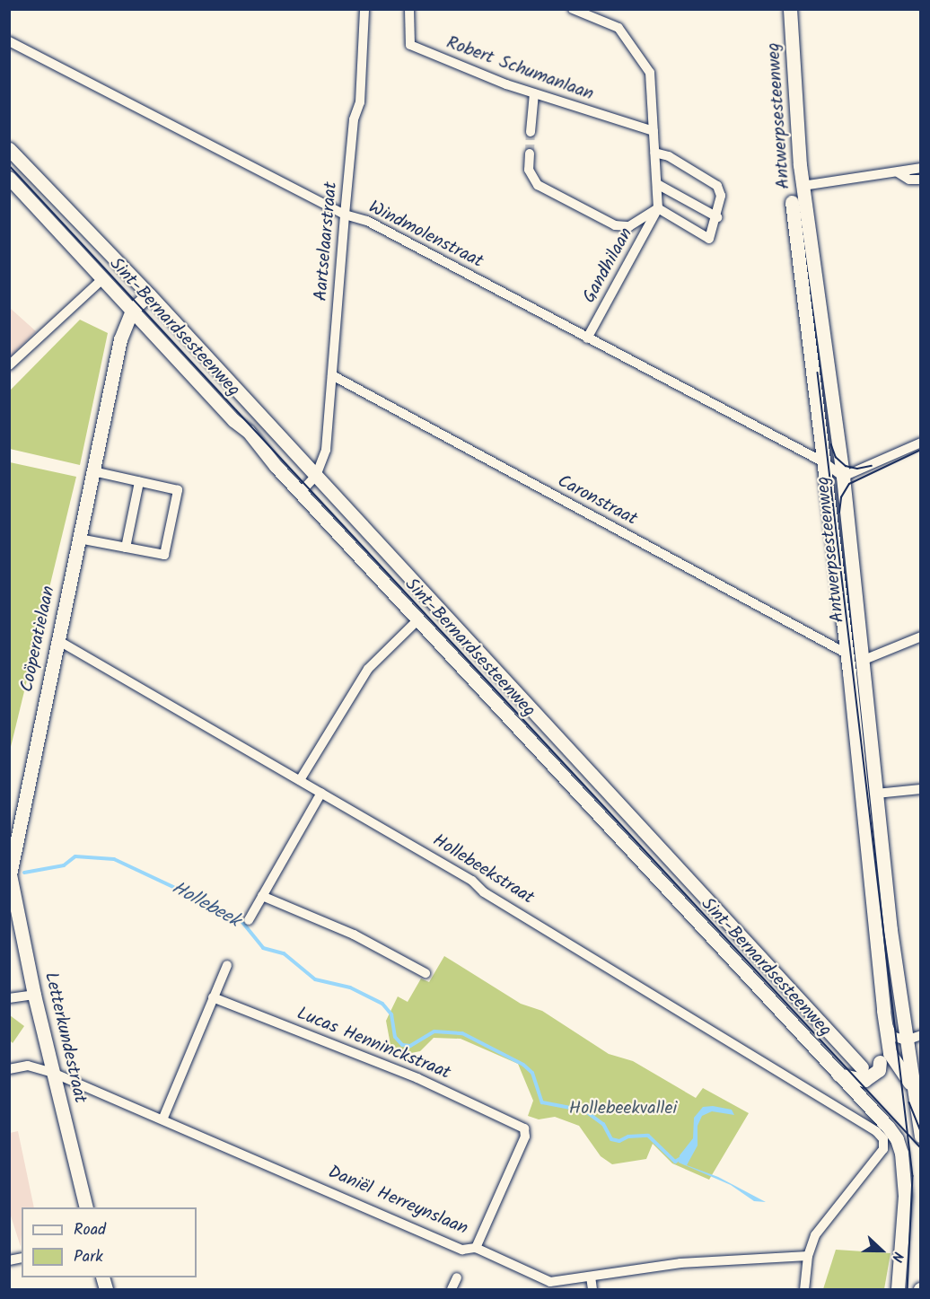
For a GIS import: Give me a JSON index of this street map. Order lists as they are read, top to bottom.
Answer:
{
  "streets": {
    "street": [
      "Robert Schumanlaan",
      "Antwerpsesteenweg",
      "Windmolenstraat",
      "Aartselaarstraat",
      "Gandhilaan",
      "Sint-Bernardsesteenweg",
      "Caronstraat",
      "Coöperatielaan",
      "Hollebeekstraat",
      "Letterkundestraat",
      "Lucas Henninckstraat",
      "Daniël Herreynslaan"
    ]
  },
  "crossings": [
    ["Antwerpsesteenweg", "Windmolenstraat"],
    ["Antwerpsesteenweg", "Caronstraat"],
    ["Windmolenstraat", "Aartselaarstraat"],
    ["Windmolenstraat", "Gandhilaan"],
    ["Aartselaarstraat", "Sint-Bernardsesteenweg"],
    ["Aartselaarstraat", "Caronstraat"],
    ["Sint-Bernardsesteenweg", "Coöperatielaan"],
    ["Coöperatielaan", "Hollebeekstraat"],
    ["Coöperatielaan", "Letterkundestraat"],
    ["Hollebeekstraat", "Daniël Herreynslaan"],
    ["Letterkundestraat", "Daniël Herreynslaan"],
    ["Lucas Henninckstraat", "Daniël Herreynslaan"]
  ],
  "water": ["Hollebeek"],
  "parks": ["Hollebeekvallei"],
  "legend": ["Road", "Park"],
  "north": "right"
}
